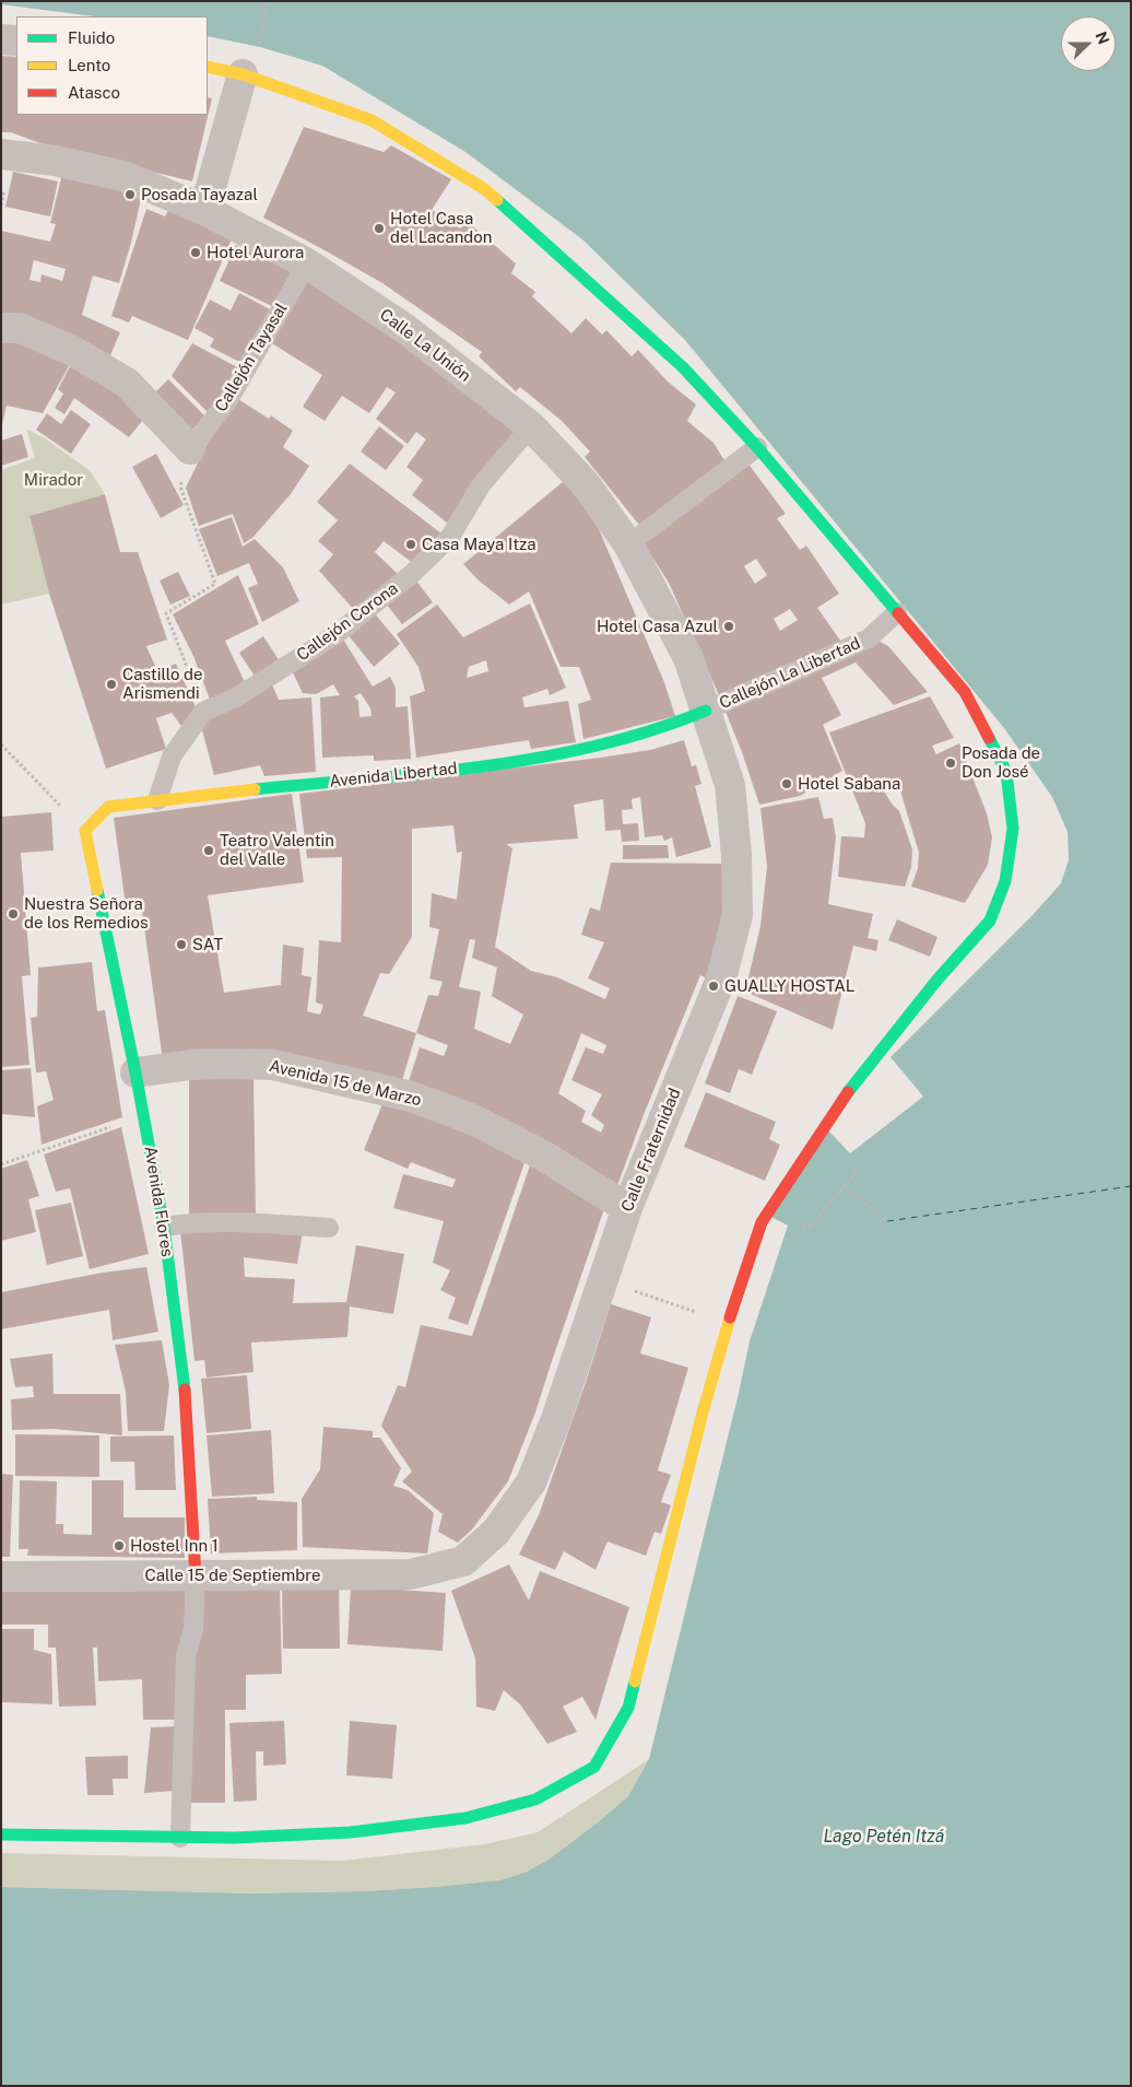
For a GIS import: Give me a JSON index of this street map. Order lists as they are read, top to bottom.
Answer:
{
  "streets": {
    "street": [
      "Calle La Unión",
      "Avenida Libertad",
      "Avenida 15 de Marzo",
      "Calle Fraternidad",
      "Avenida Flores",
      "Calle 15 de Septiembre"
    ],
    "lane": ["Callejón Tayasal", "Callejón Corona", "Callejón La Libertad"]
  },
  "crossings": [
    ["Calle La Unión", "Callejón Tayasal"],
    ["Calle La Unión", "Callejón Corona"],
    ["Calle La Unión", "Callejón La Libertad"],
    ["Calle La Unión", "Avenida Libertad"],
    ["Calle La Unión", "Calle Fraternidad"],
    ["Callejón La Libertad", "Avenida Libertad"],
    ["Callejón La Libertad", "Calle Fraternidad"],
    ["Avenida Libertad", "Calle Fraternidad"],
    ["Avenida Libertad", "Avenida Flores"],
    ["Avenida 15 de Marzo", "Calle Fraternidad"],
    ["Avenida 15 de Marzo", "Avenida Flores"],
    ["Calle Fraternidad", "Calle 15 de Septiembre"],
    ["Avenida Flores", "Calle 15 de Septiembre"]
  ],
  "water": ["Lago Petén Itzá"],
  "parks": ["Mirador"],
  "places": [
    "Posada Tayazal",
    "Hotel Casa del Lacandon",
    "Hotel Aurora",
    "Casa Maya Itza",
    "Hotel Casa Azul",
    "Castillo de Arismendi",
    "Posada de Don José",
    "Hotel Sabana",
    "Teatro Valentin del Valle",
    "Nuestra Señora de los Remedios",
    "SAT",
    "GUALLY HOSTAL",
    "Hostel Inn 1"
  ],
  "legend": ["Fluido", "Lento", "Atasco"],
  "north": "right"
}
